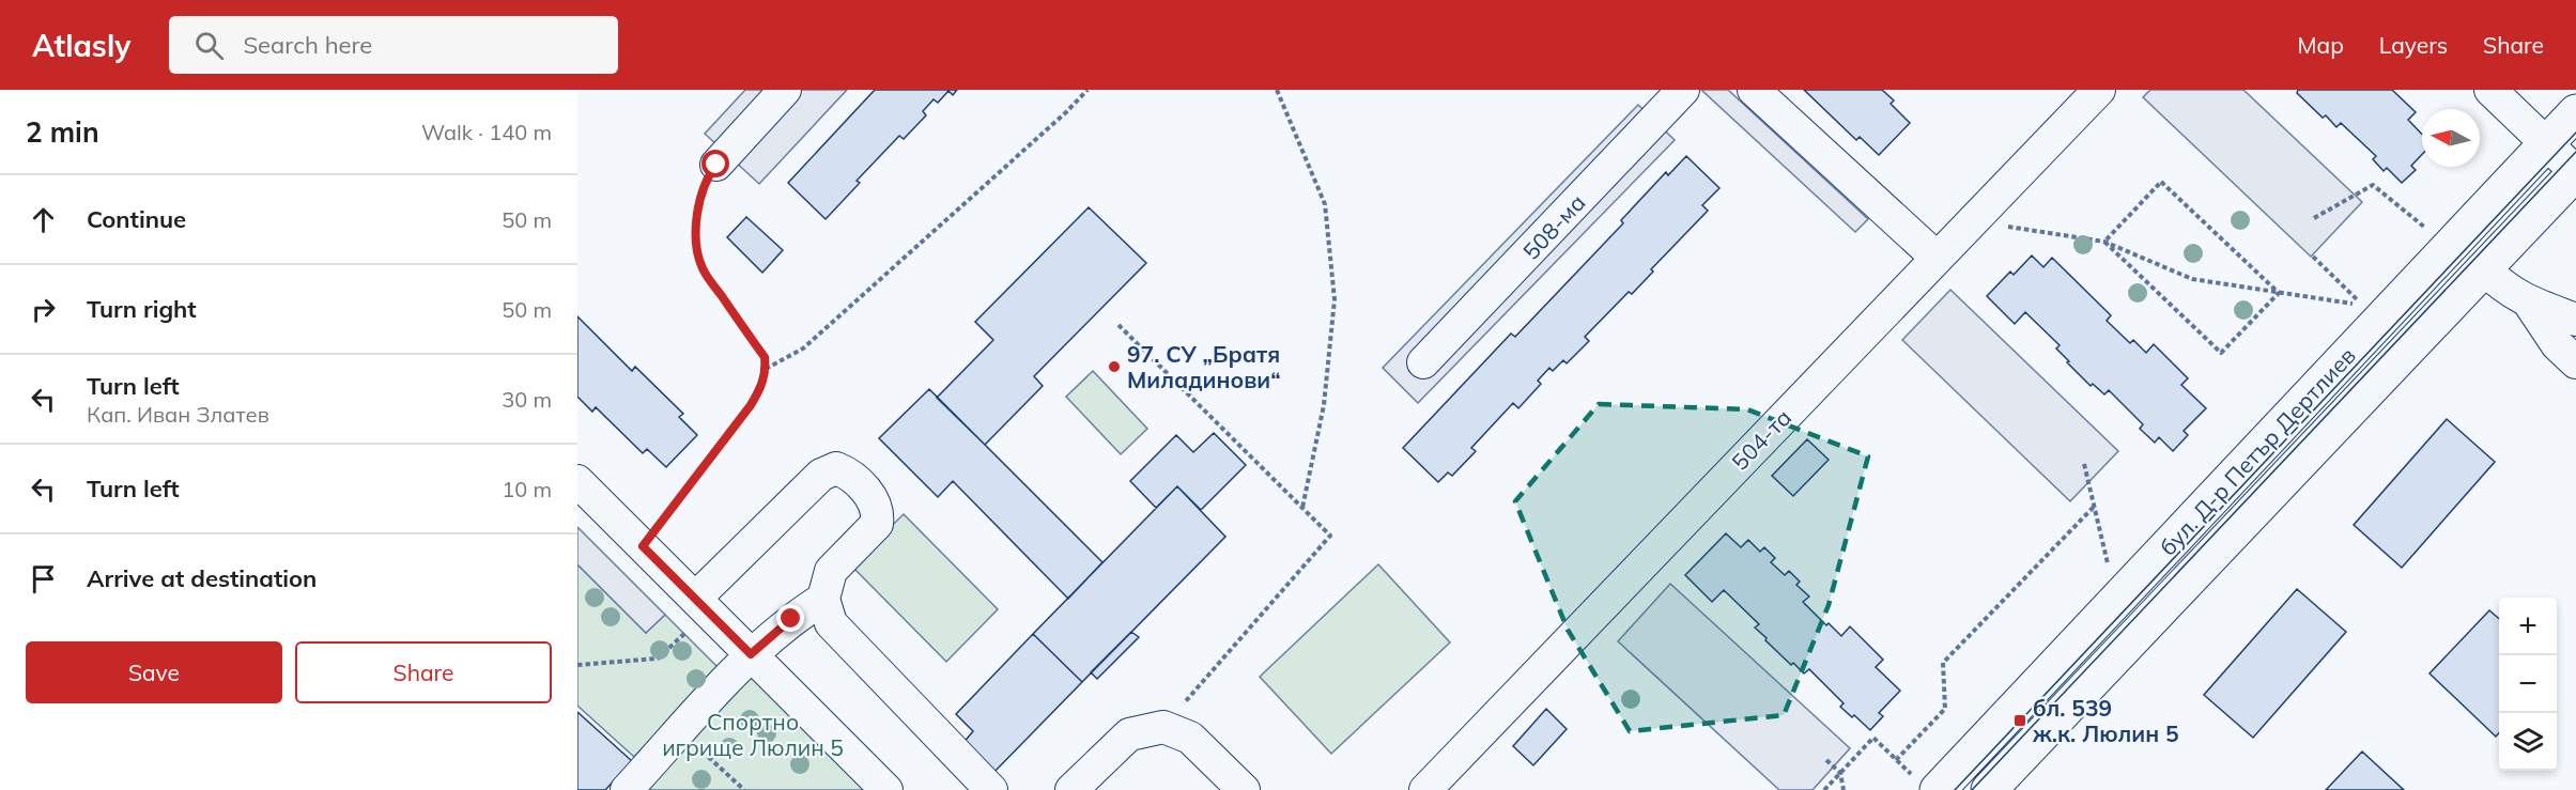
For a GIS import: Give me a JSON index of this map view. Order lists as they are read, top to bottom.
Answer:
{
  "streets": {
    "main road": ["бул. Д-р Петър Дертлиев"],
    "street": ["508-ма", "504-та"]
  },
  "parks": ["Спортно игрище Люлин 5"],
  "places": {
    "other": ["97. СУ „Братя Миладинови“"],
    "transit": ["бл. 539 ж.к. Люлин 5"]
  },
  "north": "left",
  "page": {
    "header": "Atlasly",
    "search": "Search here",
    "nav": ["Map", "Layers", "Share"],
    "heading": ["2 min", "Walk · 140 m"],
    "list": [
      ["Continue", "50 m"],
      ["Turn right", "50 m"],
      ["Turn left", "Кап. Иван Златев", "30 m"],
      ["Turn left", "10 m"],
      "Arrive at destination"
    ],
    "map_buttons": ["+", "−"],
    "buttons": ["Save", "Share"]
  }
}
